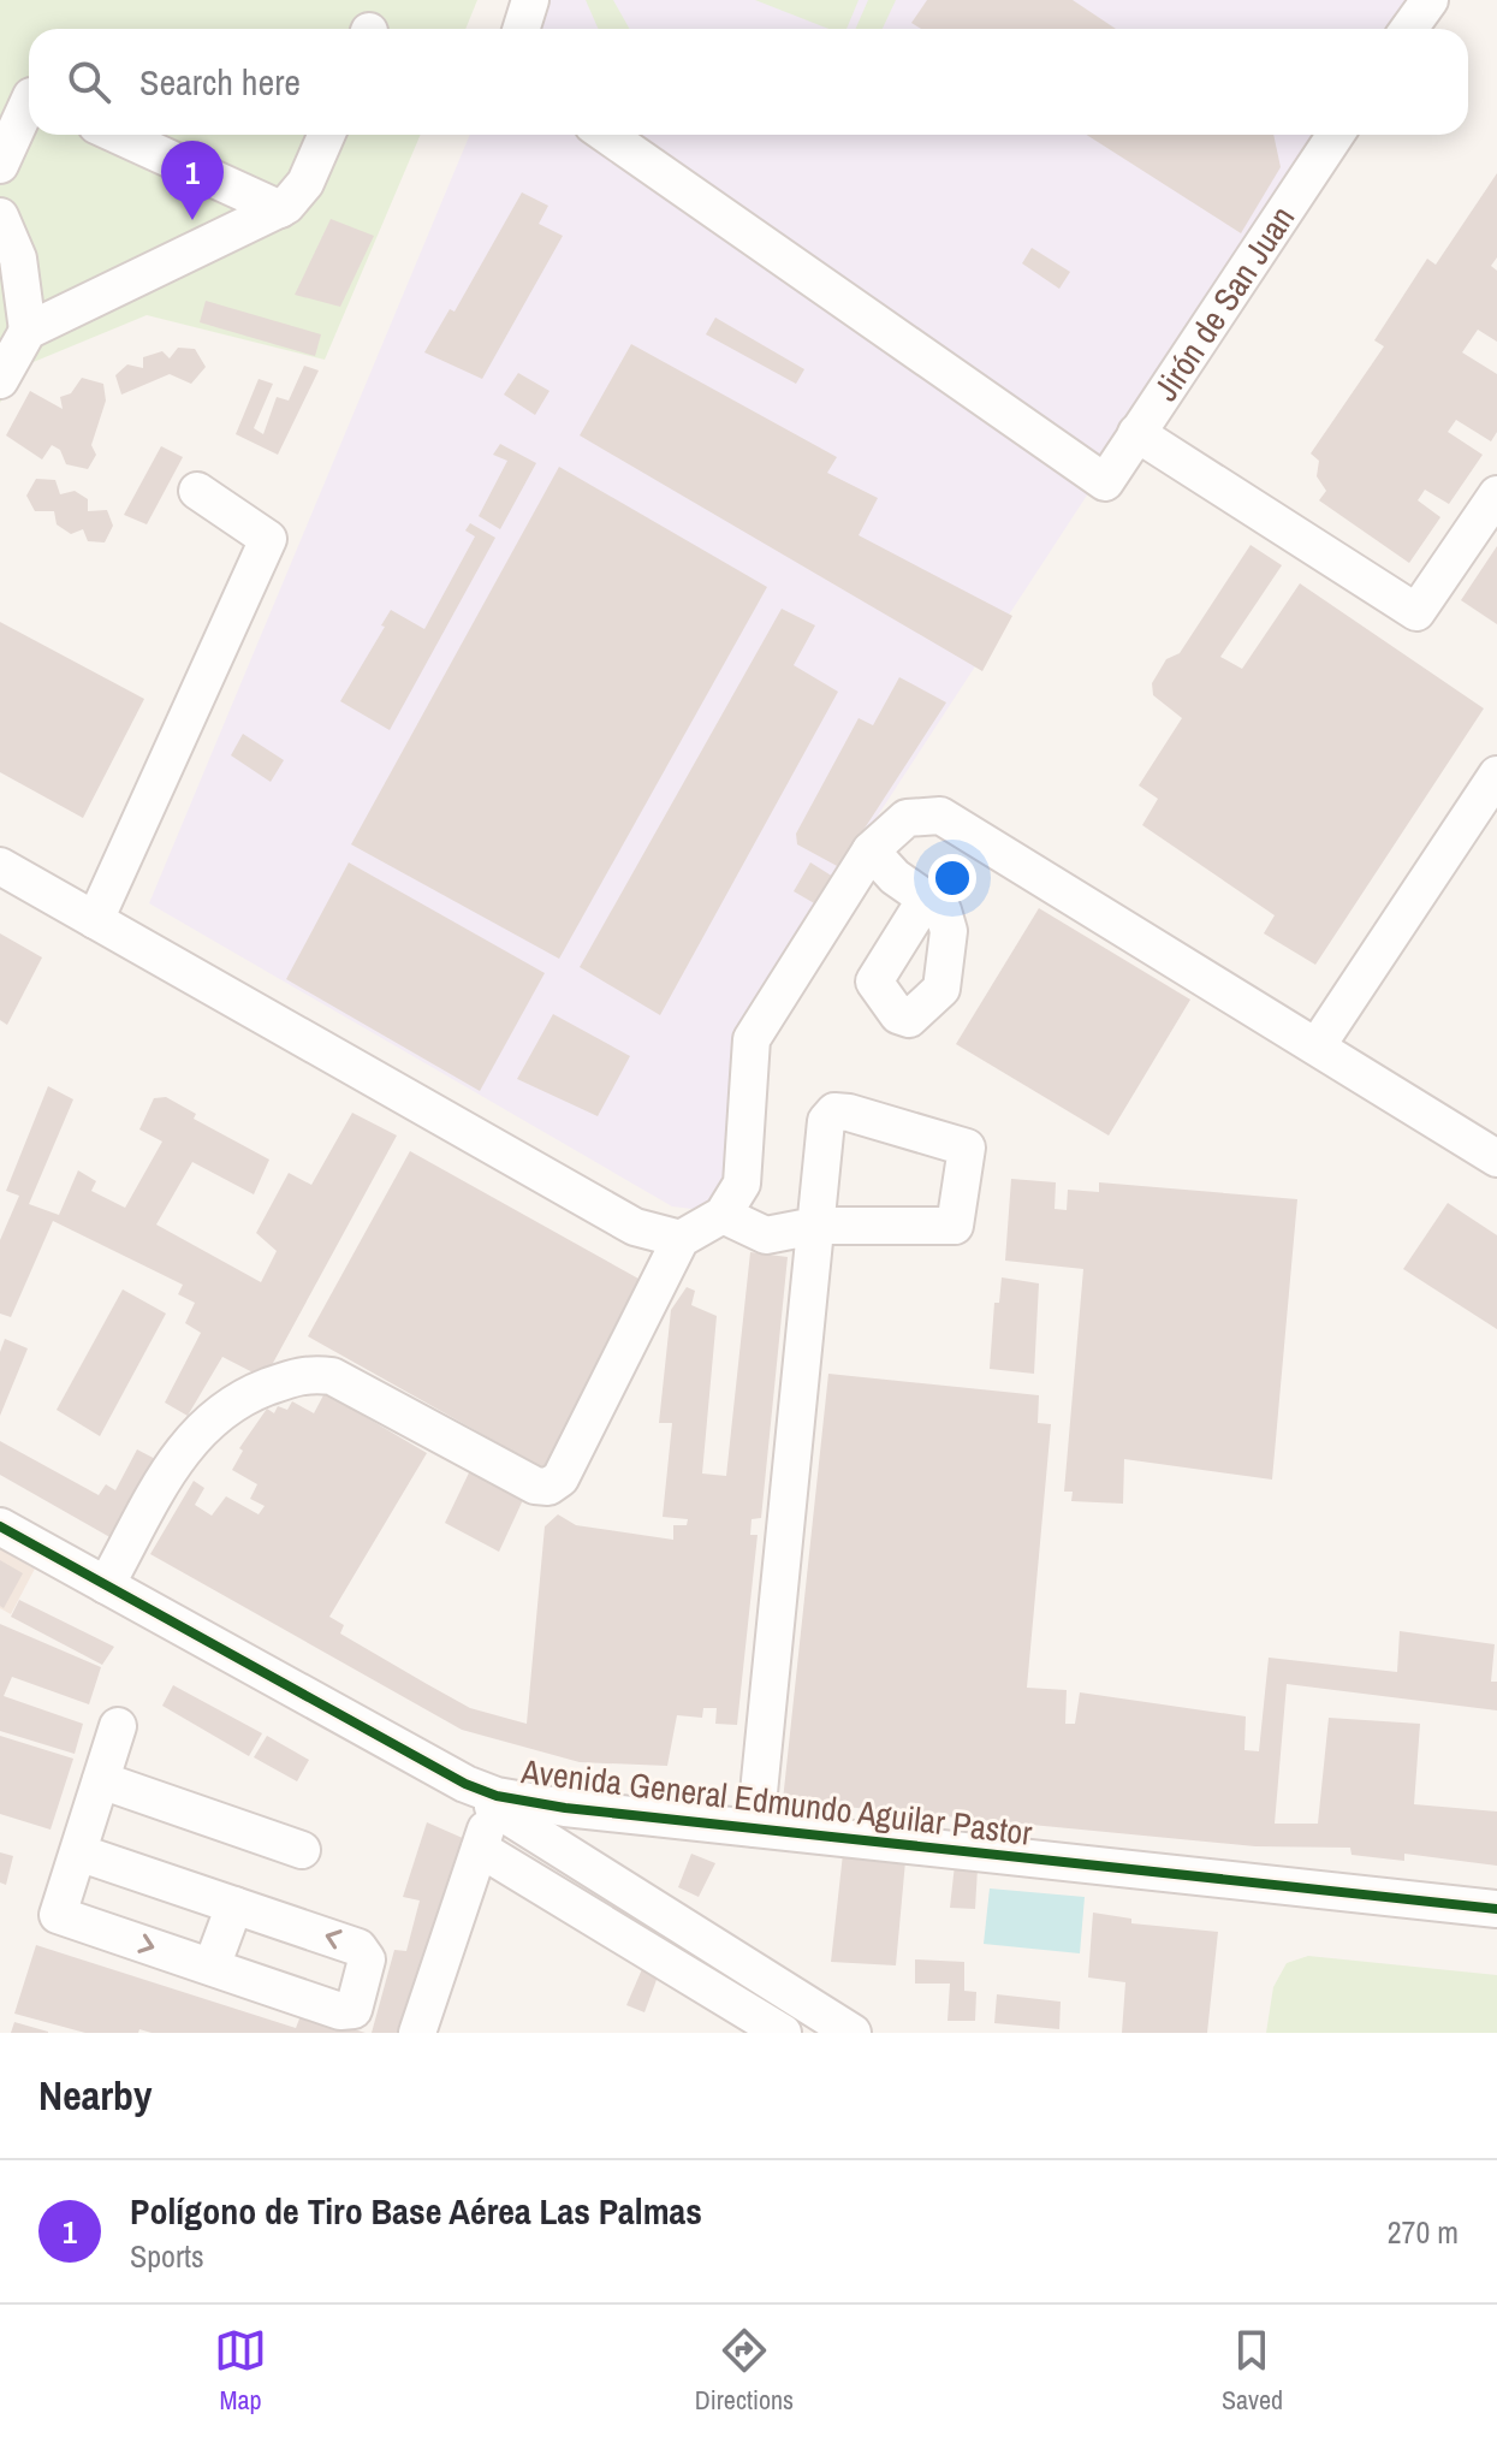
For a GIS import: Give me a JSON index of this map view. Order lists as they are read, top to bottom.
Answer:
{
  "streets": {
    "street": ["Jirón de San Juan", "Avenida General Edmundo Aguilar Pastor"]
  },
  "page": {
    "search": "Search here",
    "pins": "1",
    "heading": "Nearby",
    "list": [
      {
        "mark": "1",
        "name": "Polígono de Tiro Base Aérea Las Palmas",
        "note": "Sports",
        "value": "270 m"
      }
    ],
    "nav": ["Map", "Directions", "Saved"]
  }
}
